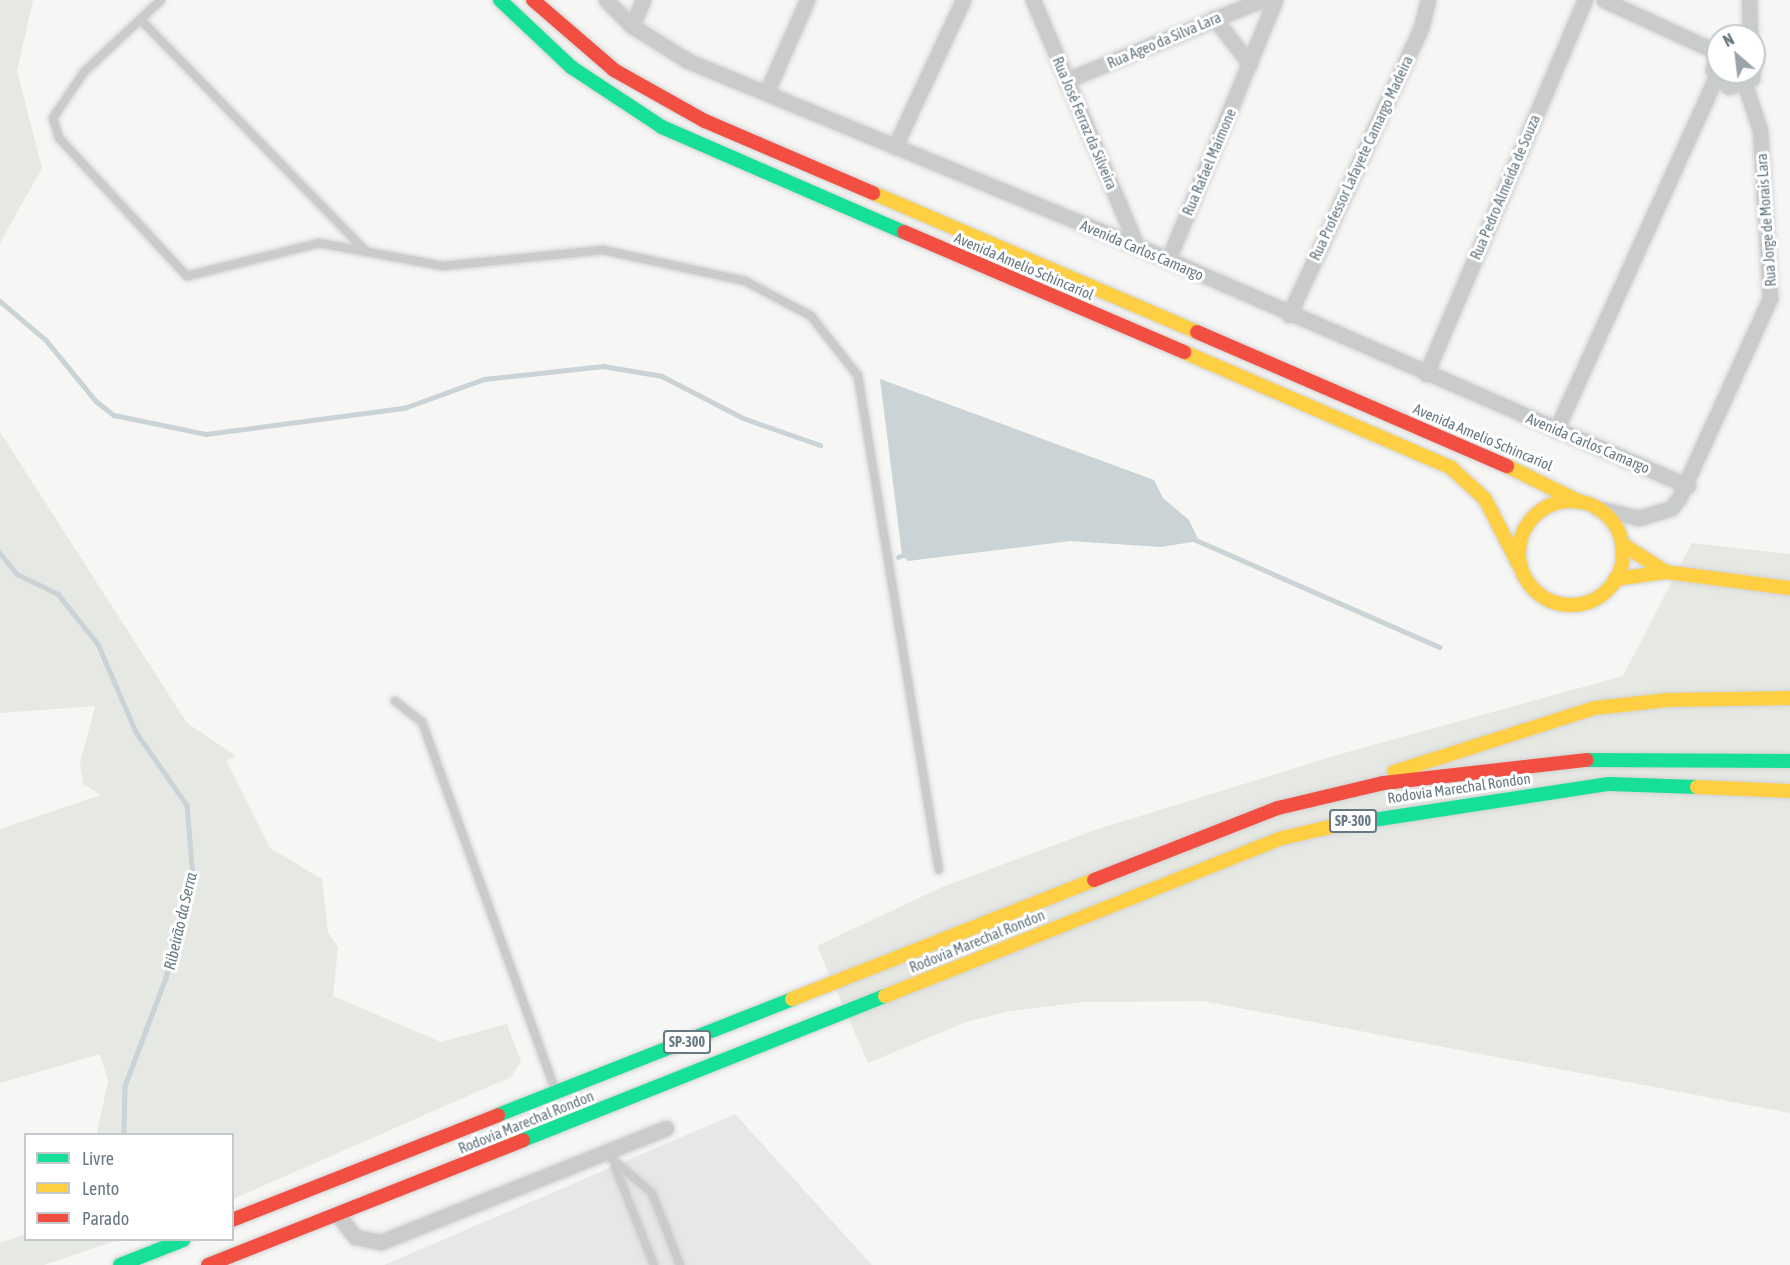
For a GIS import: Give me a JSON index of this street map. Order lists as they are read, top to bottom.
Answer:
{
  "streets": {
    "main road": ["Avenida Amelio Schincariol", "Rodovia Marechal Rondon", "SP-300"],
    "street": [
      "Rua Ageo da Silva Lara",
      "Rua José Ferraz da Silveira",
      "Rua Professor Lafayete Camargo Madeira",
      "Rua Rafael Maimone",
      "Rua Pedro Almeida de Souza",
      "Rua Jorge de Morais Lara",
      "Avenida Carlos Camargo"
    ]
  },
  "crossings": [
    ["Rua Ageo da Silva Lara", "Rua José Ferraz da Silveira"],
    ["Rua José Ferraz da Silveira", "Avenida Carlos Camargo"],
    ["Rua Professor Lafayete Camargo Madeira", "Avenida Carlos Camargo"],
    ["Rua Rafael Maimone", "Avenida Carlos Camargo"],
    ["Rua Pedro Almeida de Souza", "Avenida Carlos Camargo"],
    ["Rua Jorge de Morais Lara", "Avenida Carlos Camargo"],
    ["Rua Jorge de Morais Lara", "Avenida Amelio Schincariol"]
  ],
  "water": ["Ribeirão da Serra"],
  "legend": ["Livre", "Lento", "Parado"],
  "north": "top left"
}
